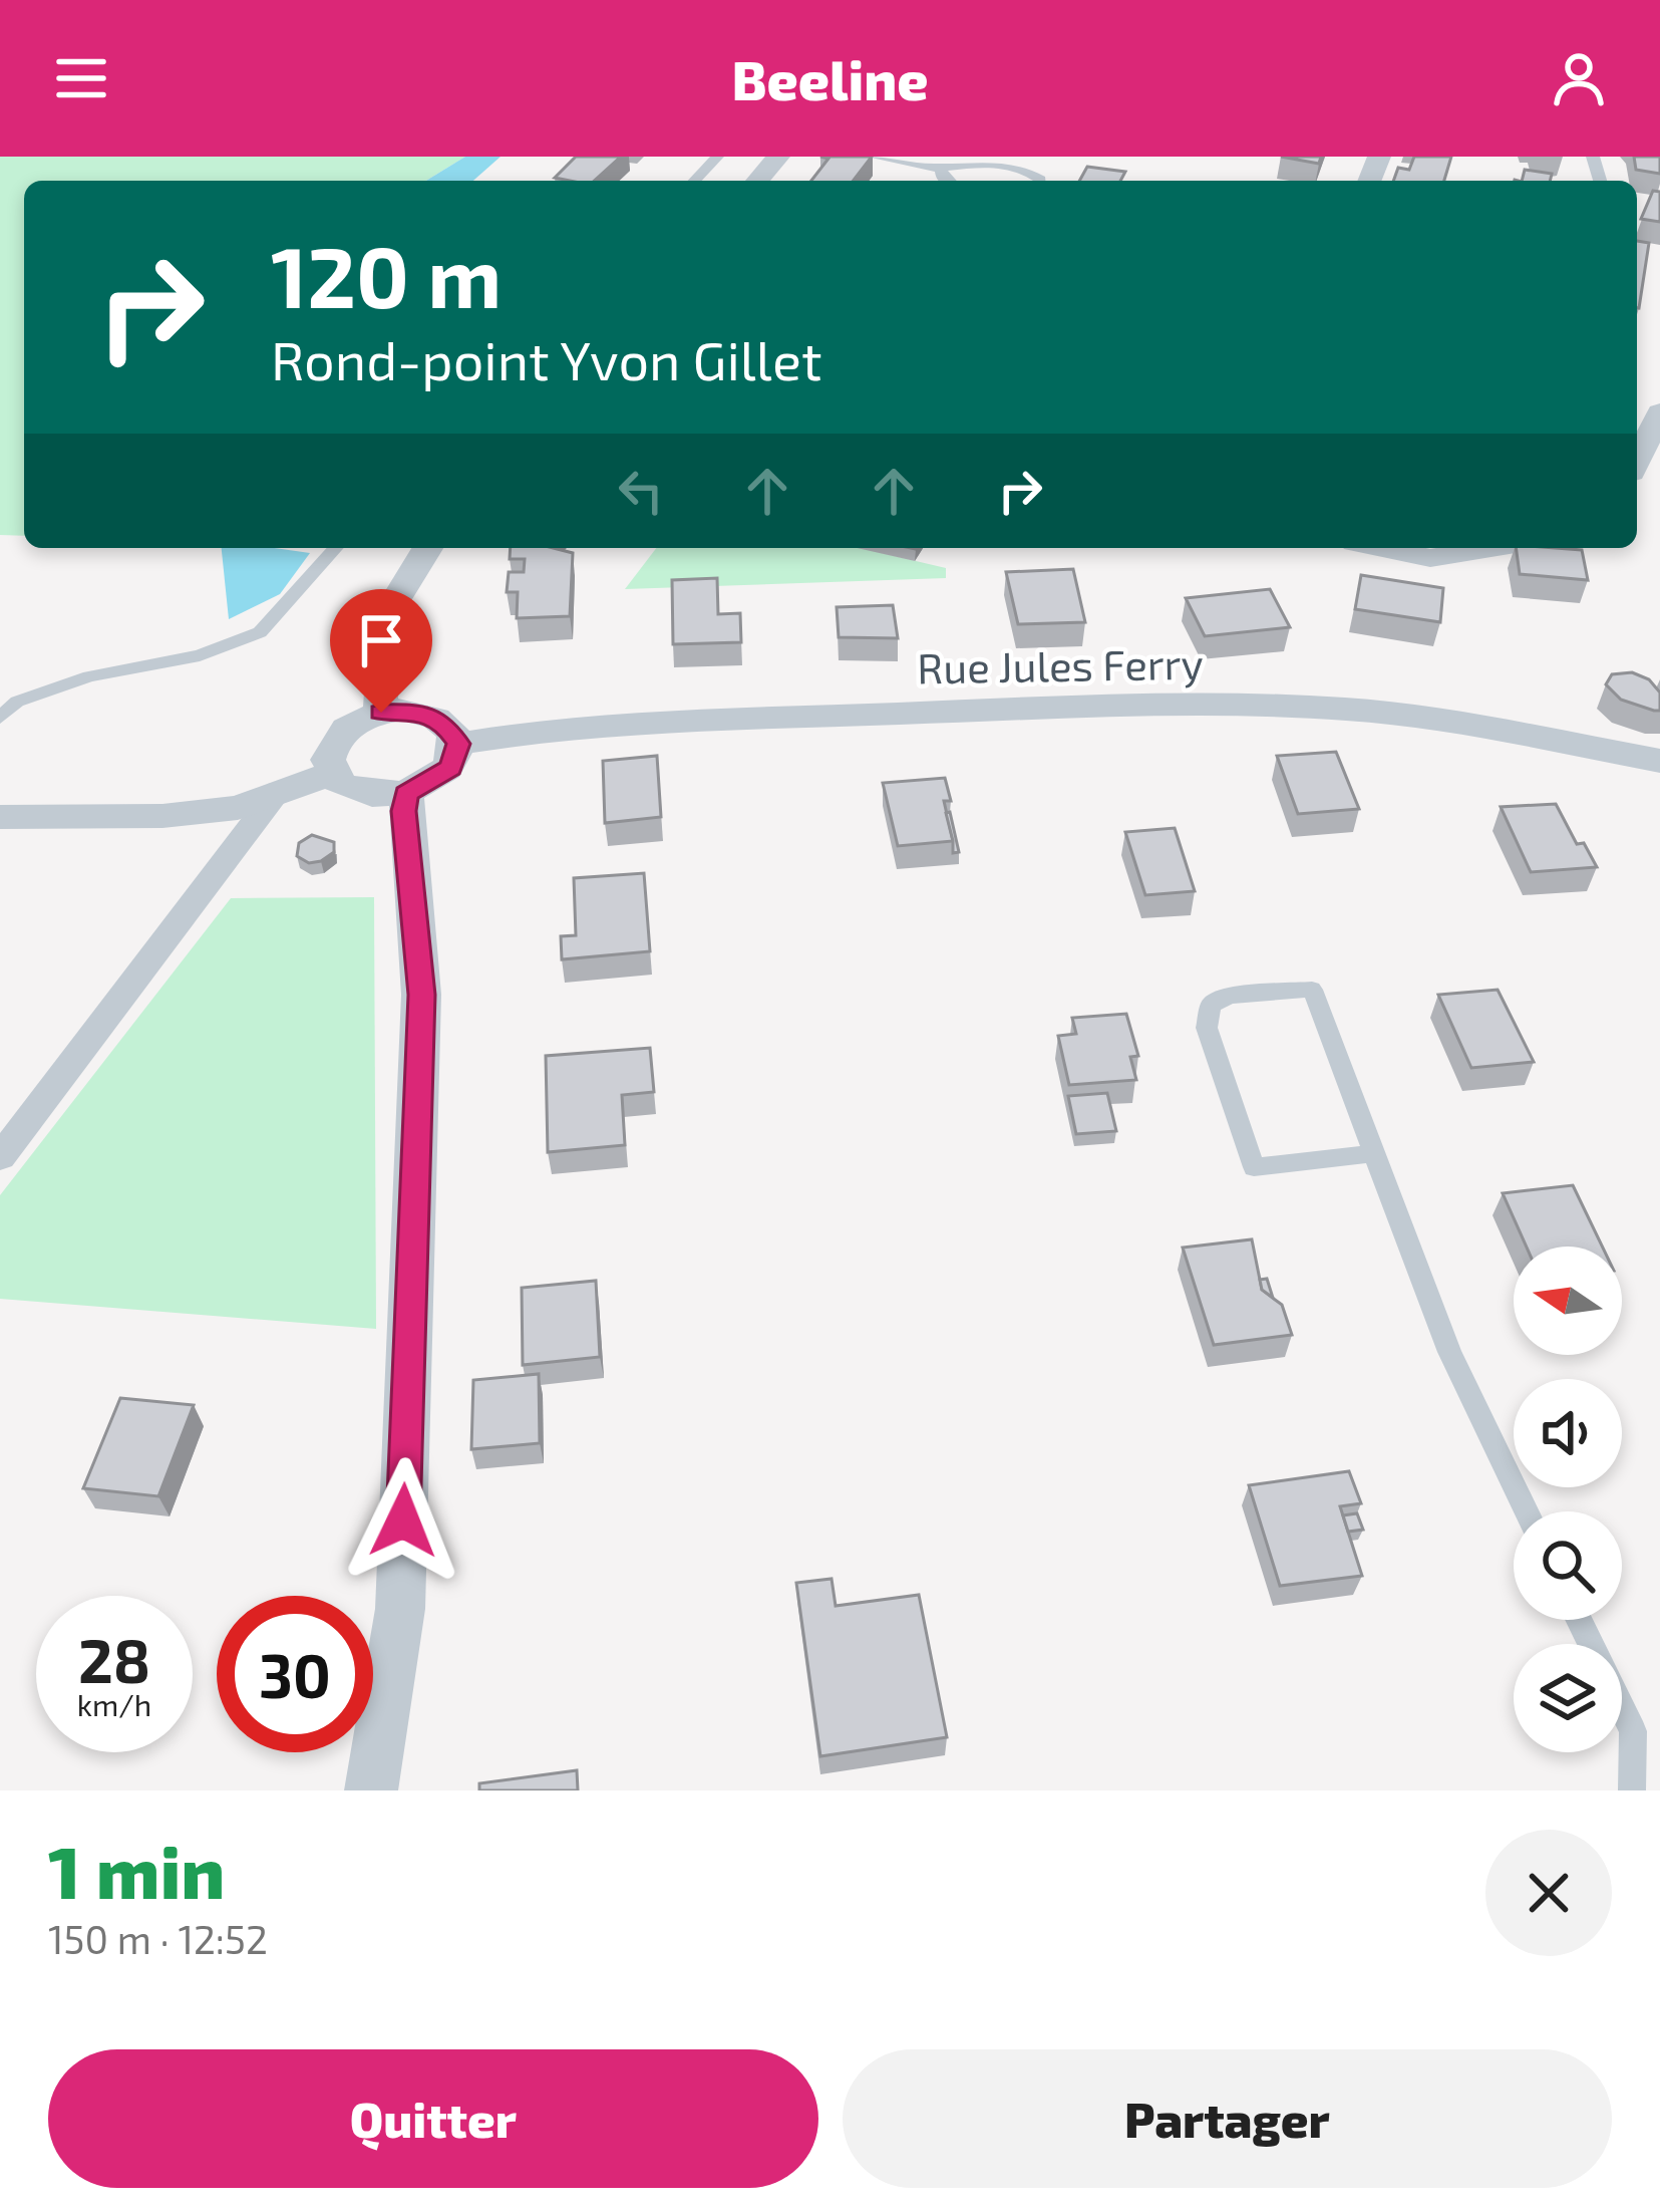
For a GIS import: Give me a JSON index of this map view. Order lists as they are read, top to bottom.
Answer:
{
  "streets": {
    "street": ["Rue Jules Ferry"]
  },
  "north": "left",
  "page": {
    "header": "Beeline",
    "turn": ["120 m", "Rond-point Yvon Gillet"],
    "speed": "28 km/h",
    "limit": "30",
    "heading": ["1 min", "150 m · 12:52"],
    "buttons": ["Quitter", "Partager"]
  }
}
